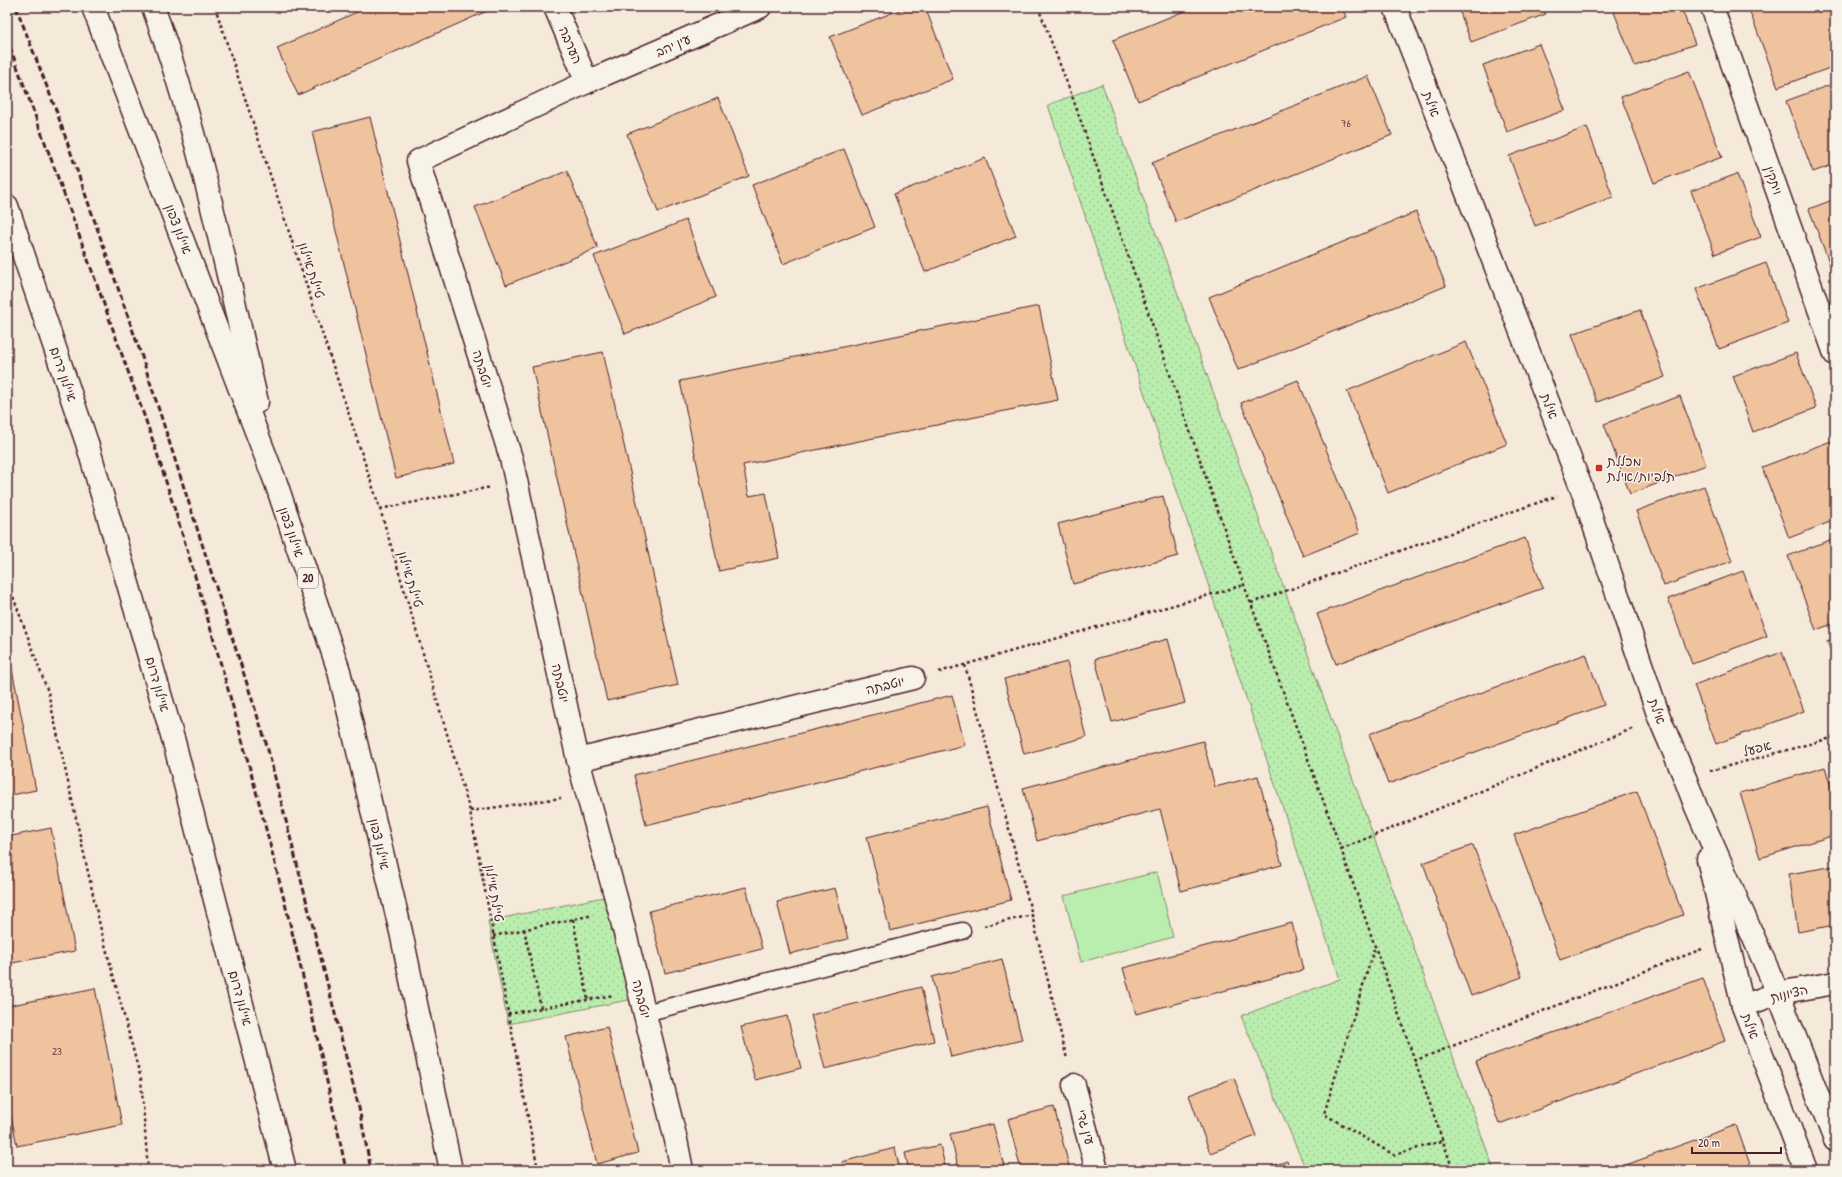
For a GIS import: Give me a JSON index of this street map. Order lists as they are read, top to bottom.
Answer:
{
  "streets": {
    "main road": [
      "הערבה",
      "עין יהב",
      "אילת",
      "ויתקין",
      "איילון צפון",
      "יוטבתה",
      "איילון דרום",
      "20",
      "הציונות",
      "עין גדי"
    ],
    "path": ["טיילת איילון", "אפעל"]
  },
  "crossings": [
    ["הערבה", "עין יהב"],
    ["הערבה", "יוטבתה"],
    ["עין יהב", "יוטבתה"],
    ["אילת", "אפעל"],
    ["אילת", "הציונות"]
  ],
  "places": {
    "transit": ["מכללת תלפיות/אילת"]
  },
  "house_numbers": ["76", "23"],
  "scale_bar": "20 m"
}
